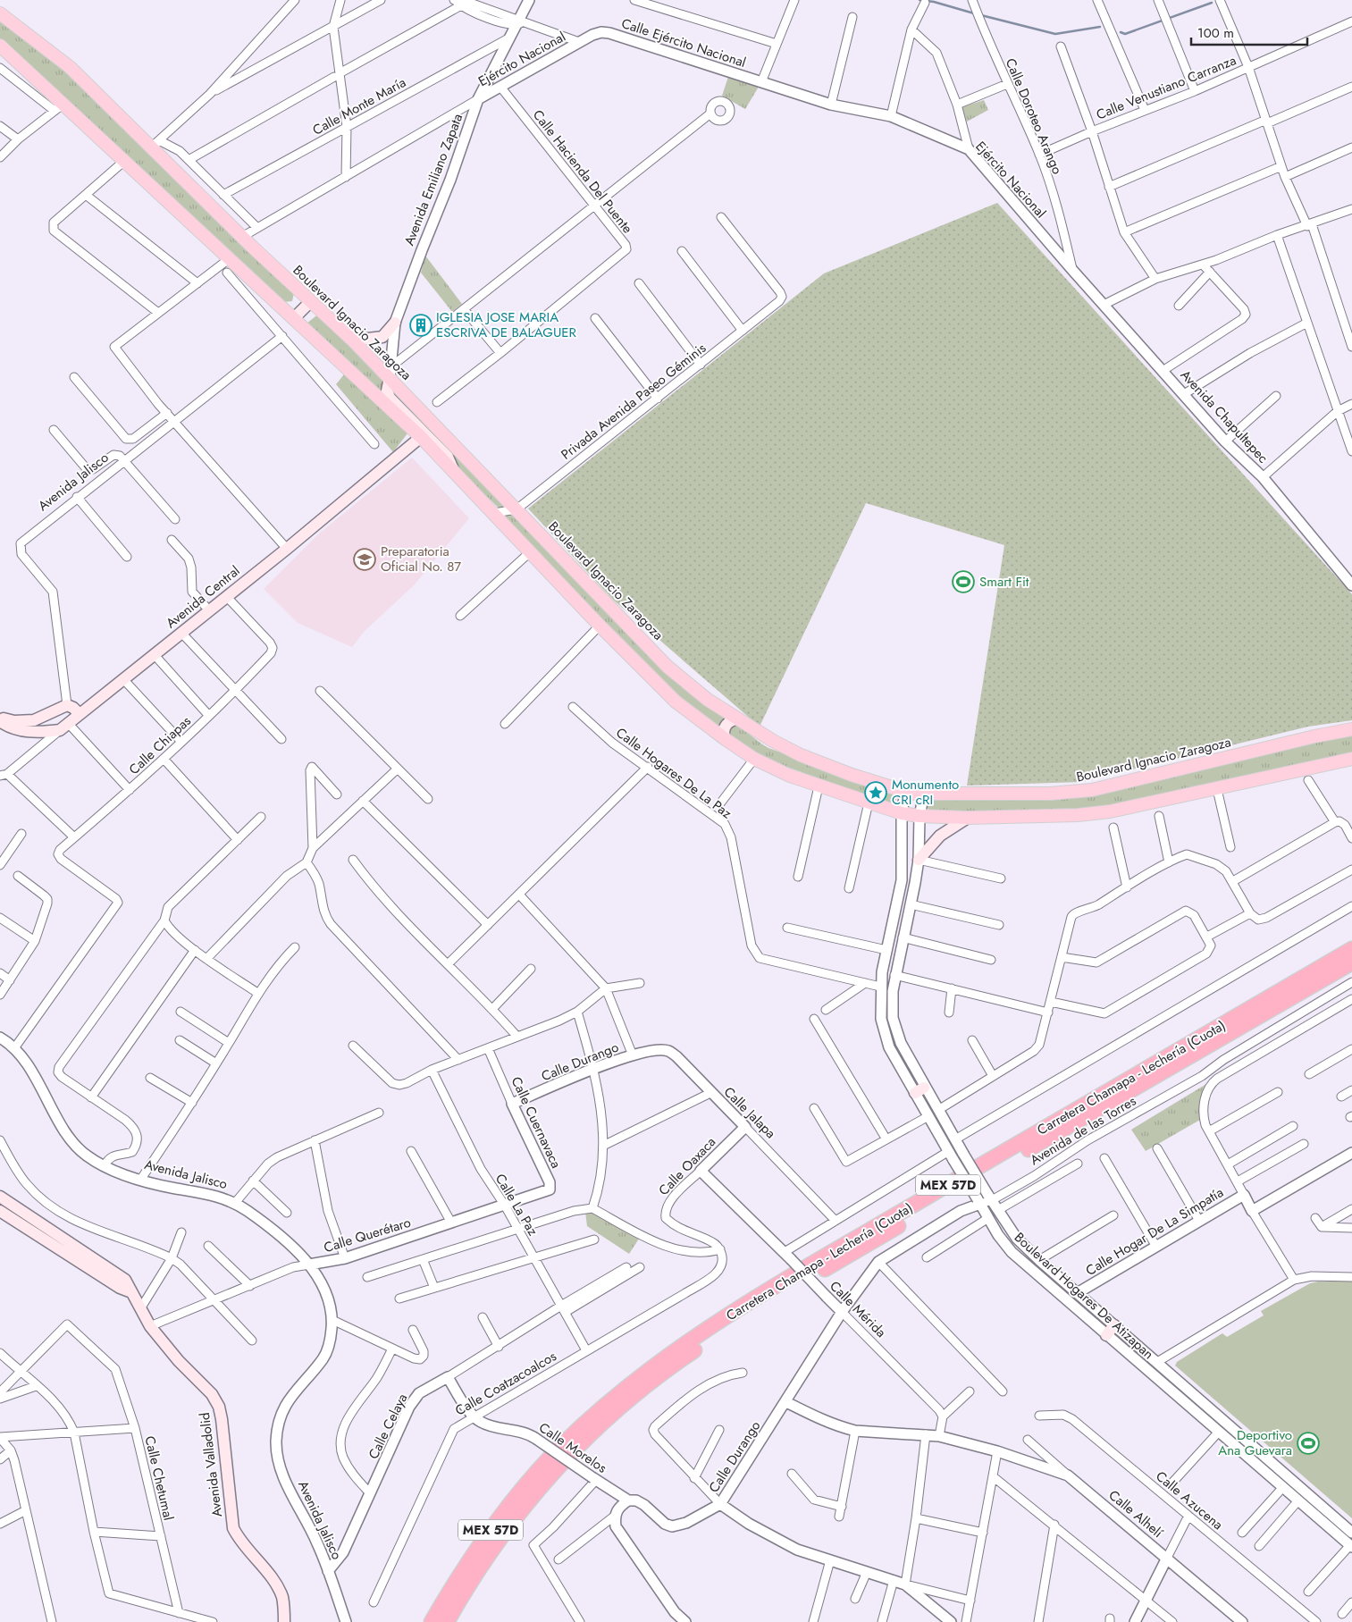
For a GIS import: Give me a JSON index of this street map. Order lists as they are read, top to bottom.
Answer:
{
  "streets": {
    "highway": ["Carretera Chamapa - Lechería (Cuota)", "MEX 57D"],
    "main road": ["Boulevard Ignacio Zaragoza", "Avenida Central", "Avenida Valladolid"],
    "street": [
      "Calle Ejército Nacional",
      "Ejército Nacional",
      "Calle Venustiano Carranza",
      "Calle Monte María",
      "Calle Doroteo Arango",
      "Calle Hacienda Del Puente",
      "Avenida Emiliano Zapata",
      "Privada Avenida Paseo Géminis",
      "Avenida Chapultepec",
      "Avenida Jalisco",
      "Calle Chiapas",
      "Calle Hogares De La Paz",
      "Calle Durango",
      "Calle Jalapa",
      "Calle Cuernavaca",
      "Avenida de las Torres",
      "Calle Oaxaca",
      "Calle La Paz",
      "Calle Hogar De La Simpatía",
      "Calle Querétaro",
      "Boulevard Hogares De Atizapan",
      "Calle Mérida",
      "Calle Coatzacoalcos",
      "Calle Celaya",
      "Calle Morelos",
      "Calle Chetumal",
      "Calle Azucena",
      "Calle Alhelí"
    ]
  },
  "crossings": [
    ["Calle Ejército Nacional", "Ejército Nacional"],
    ["Ejército Nacional", "Calle Doroteo Arango"],
    ["Ejército Nacional", "Calle Hacienda Del Puente"],
    ["Ejército Nacional", "Avenida Emiliano Zapata"],
    ["Ejército Nacional", "Avenida Chapultepec"],
    ["Calle Venustiano Carranza", "Calle Doroteo Arango"],
    ["Calle Monte María", "Avenida Emiliano Zapata"],
    ["Calle Doroteo Arango", "Avenida Chapultepec"],
    ["Avenida Emiliano Zapata", "Boulevard Ignacio Zaragoza"],
    ["Boulevard Ignacio Zaragoza", "Privada Avenida Paseo Géminis"],
    ["Boulevard Ignacio Zaragoza", "Boulevard Hogares De Atizapan"],
    ["Avenida Jalisco", "Calle Chiapas"],
    ["Avenida Jalisco", "Calle Querétaro"],
    ["Avenida Jalisco", "Calle Celaya"],
    ["Avenida Central", "Calle Chiapas"],
    ["Calle Hogares De La Paz", "Boulevard Hogares De Atizapan"],
    ["Calle Durango", "Calle Jalapa"],
    ["Calle Durango", "Calle Cuernavaca"],
    ["Calle Durango", "Avenida de las Torres"],
    ["Calle Durango", "Calle Mérida"],
    ["Calle Durango", "Calle Morelos"],
    ["Calle Durango", "Calle Alhelí"],
    ["Calle Jalapa", "Calle Oaxaca"],
    ["Calle Cuernavaca", "Calle La Paz"],
    ["Calle Cuernavaca", "Calle Querétaro"],
    ["Avenida de las Torres", "Boulevard Hogares De Atizapan"],
    ["Avenida de las Torres", "Calle Mérida"],
    ["Calle Oaxaca", "Calle Mérida"],
    ["Calle Oaxaca", "Calle Coatzacoalcos"],
    ["Calle La Paz", "Calle Querétaro"],
    ["Calle La Paz", "Calle Coatzacoalcos"],
    ["Calle La Paz", "Calle Celaya"],
    ["Calle Hogar De La Simpatía", "Boulevard Hogares De Atizapan"],
    ["Calle Querétaro", "Avenida Valladolid"],
    ["Calle Coatzacoalcos", "Calle Morelos"]
  ],
  "places": {
    "building": ["IGLESIA JOSE MARIA ESCRIVA DE BALAGUER"],
    "school or university": ["Preparatoria Oficial No. 87"],
    "sports": ["Smart Fit", "Deportivo Ana Guevara"],
    "place": ["Monumento CRI cRI"]
  },
  "scale_bar": "100 m"
}
